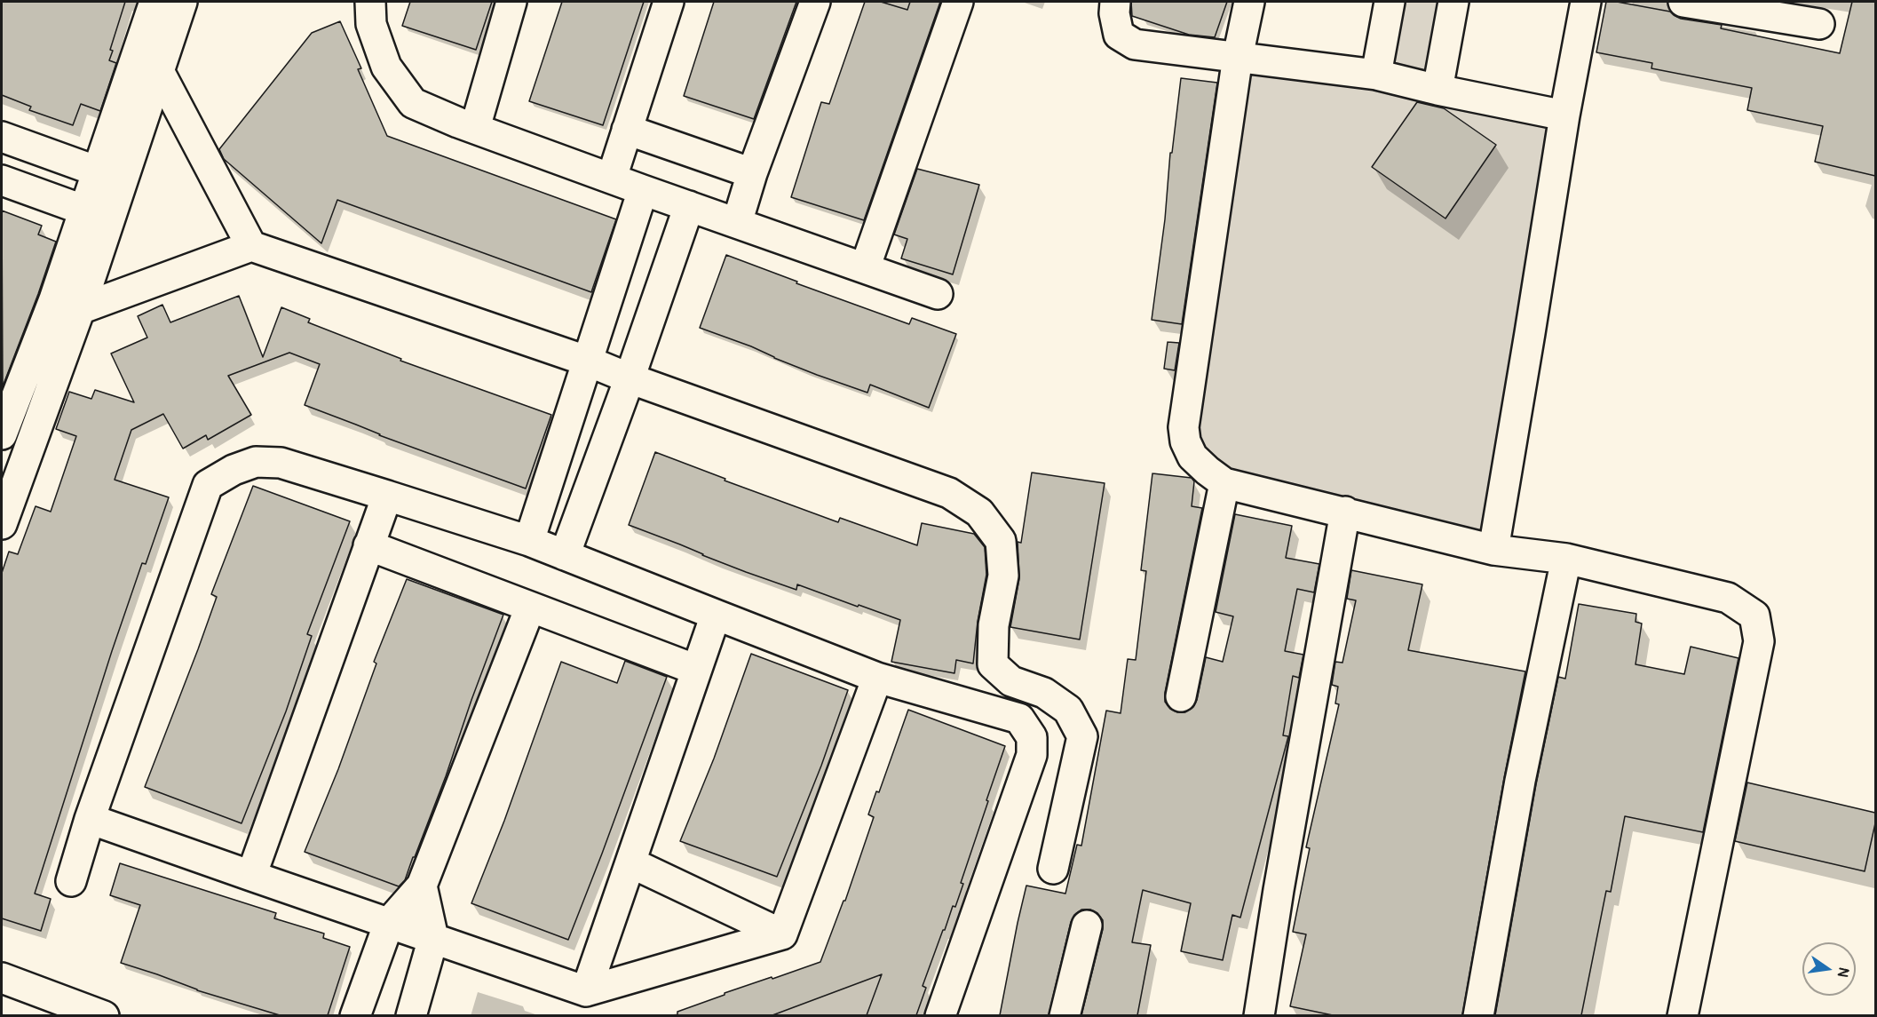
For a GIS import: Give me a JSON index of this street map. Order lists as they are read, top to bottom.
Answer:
{
  "north": "right"
}
